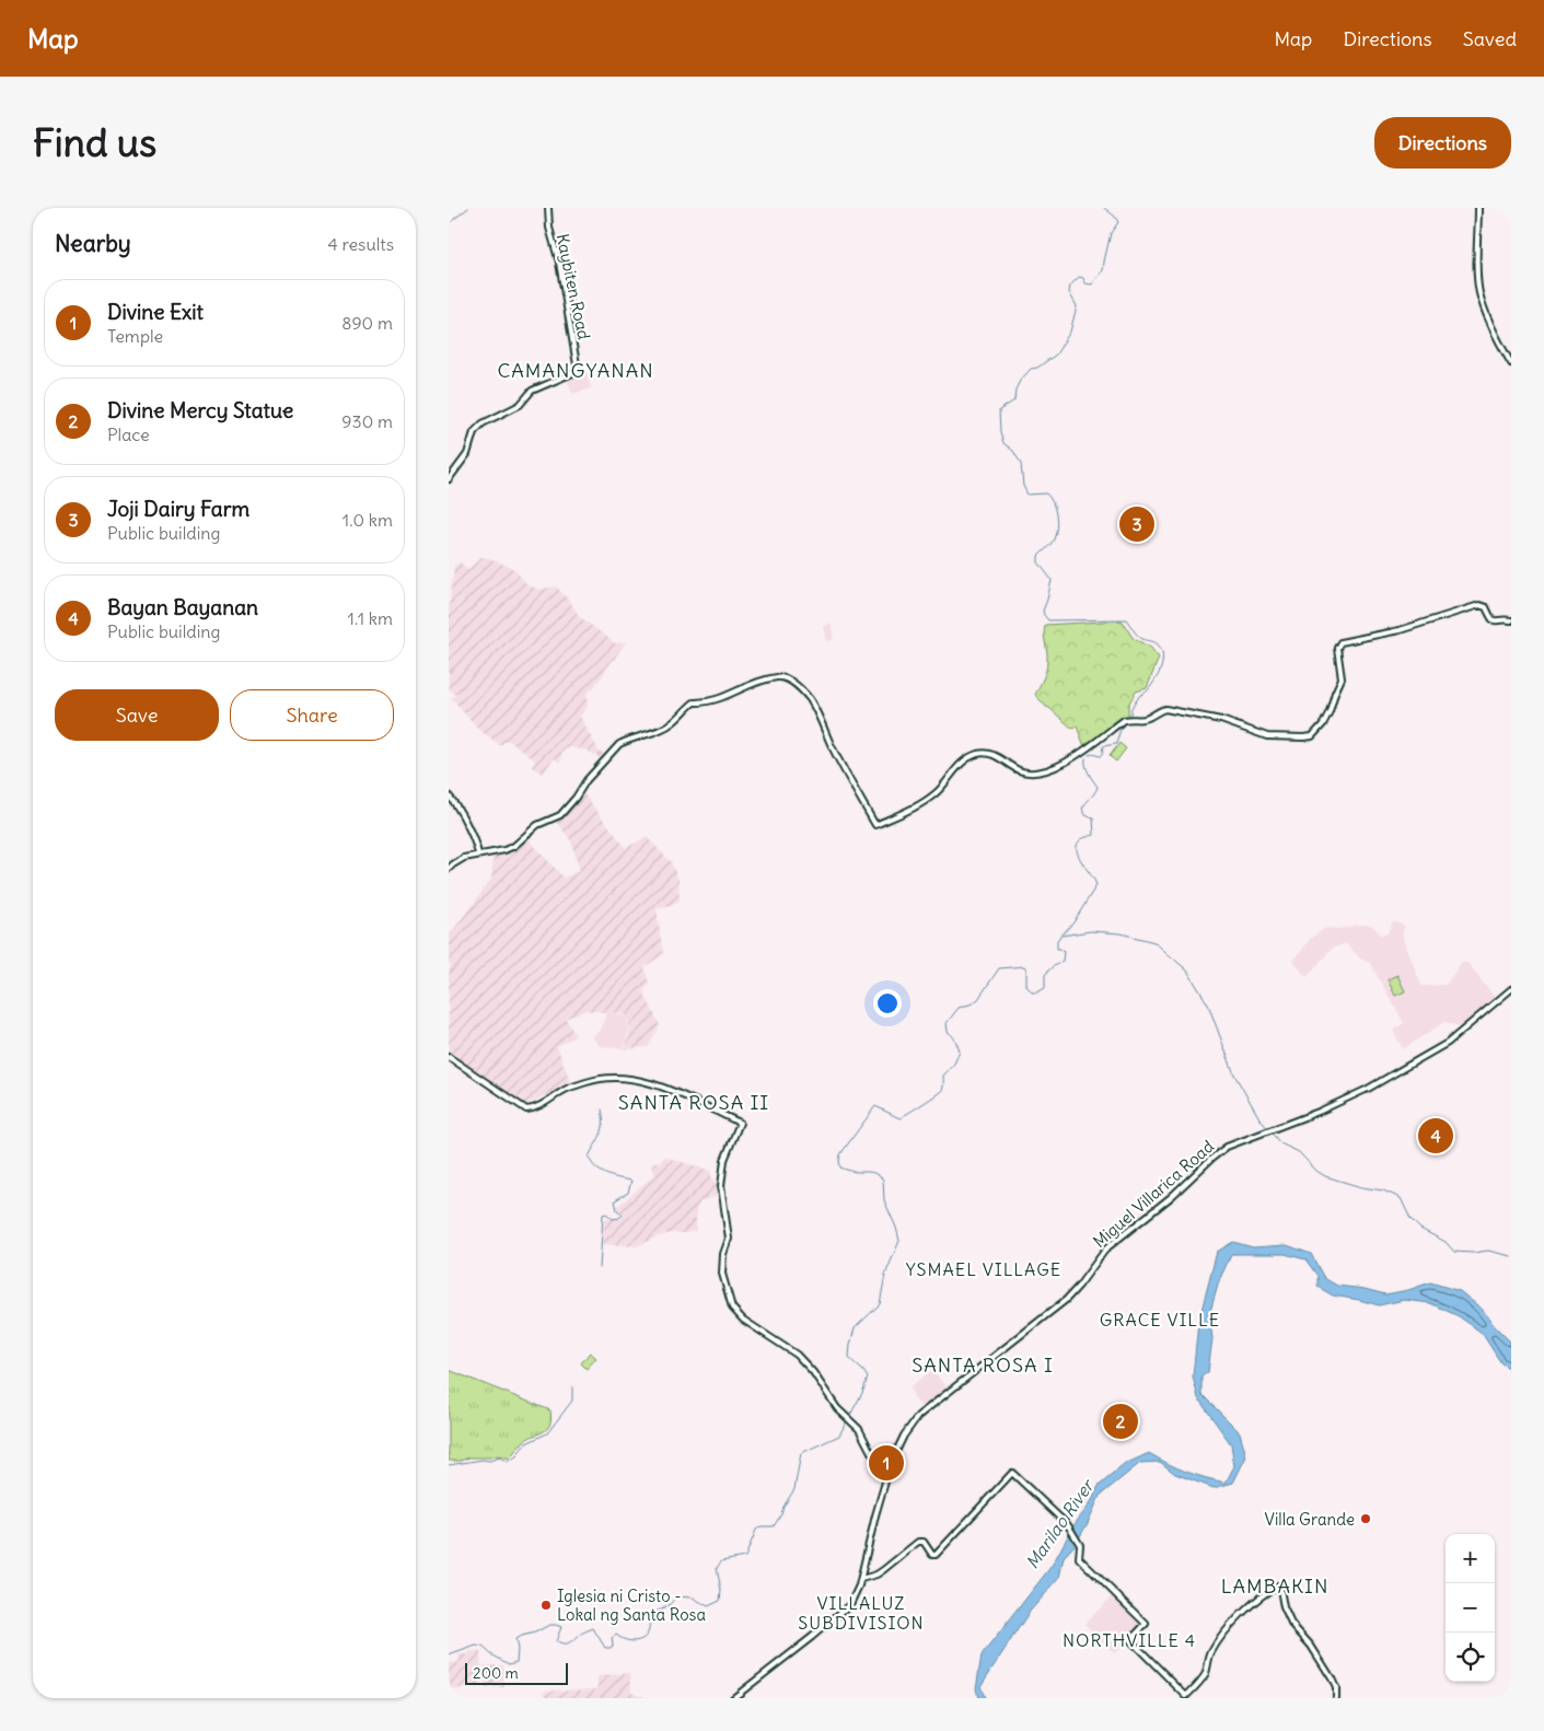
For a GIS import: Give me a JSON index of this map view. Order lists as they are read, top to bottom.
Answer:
{
  "streets": {
    "street": ["Kaybiten Road", "Miguel Villarica Road"]
  },
  "districts": [
    "CAMANGYANAN",
    "SANTA ROSA II",
    "YSMAEL VILLAGE",
    "GRACE VILLE",
    "SANTA ROSA I",
    "LAMBAKIN",
    "VILLALUZ SUBDIVISION",
    "NORTHVILLE 4"
  ],
  "water": ["Marilao River"],
  "places": ["Villa Grande", "Iglesia ni Cristo - Lokal ng Santa Rosa"],
  "scale_bar": "200 m",
  "page": {
    "header": "Map",
    "nav": ["Map", "Directions", "Saved"],
    "buttons": [
      "Directions",
      ["Save", "Share"]
    ],
    "title": "Find us",
    "heading": ["Nearby", "4 results"],
    "list": [
      {
        "mark": "1",
        "name": "Divine Exit",
        "note": "Temple",
        "value": "890 m"
      },
      {
        "mark": "2",
        "name": "Divine Mercy Statue",
        "note": "Place",
        "value": "930 m"
      },
      {
        "mark": "3",
        "name": "Joji Dairy Farm",
        "note": "Public building",
        "value": "1.0 km"
      },
      {
        "mark": "4",
        "name": "Bayan Bayanan",
        "note": "Public building",
        "value": "1.1 km"
      }
    ],
    "pins": [
      "3",
      "4",
      "2",
      "1"
    ],
    "map_buttons": ["+", "−"],
    "scale": "200 m"
  }
}
